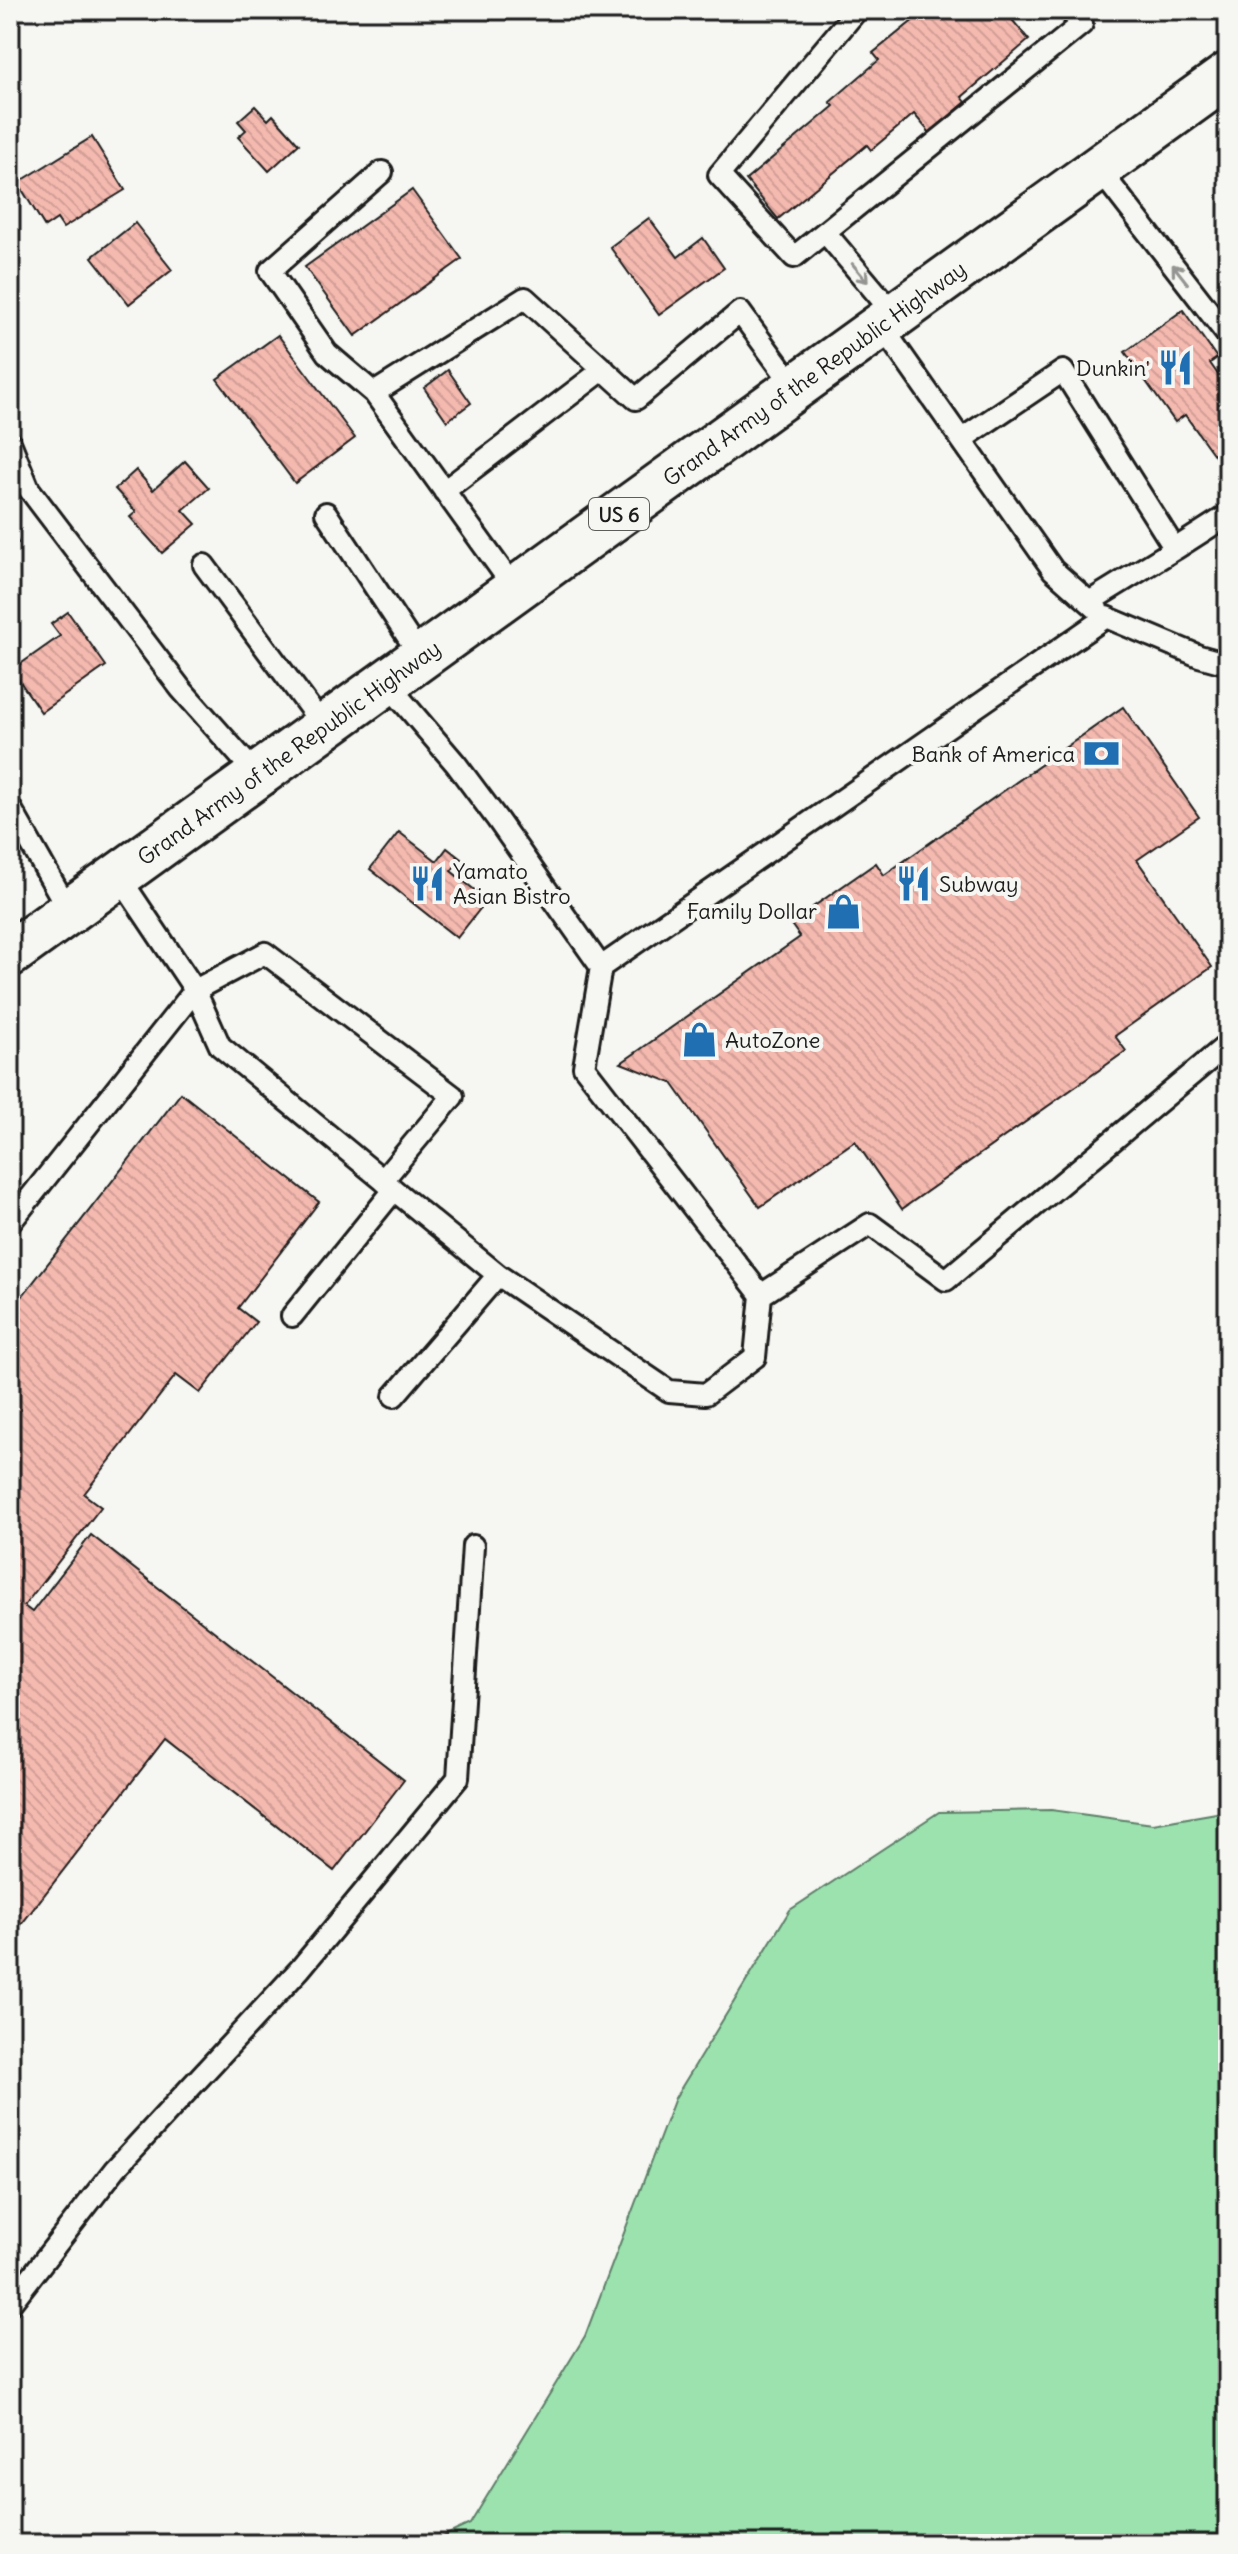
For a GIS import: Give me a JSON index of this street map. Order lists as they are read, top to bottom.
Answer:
{
  "streets": {
    "main road": ["Grand Army of the Republic Highway", "US 6"]
  },
  "places": {
    "restaurant": ["Dunkin'", "Yamato Asian Bistro", "Subway"],
    "bank": ["Bank of America"],
    "shop": ["Family Dollar", "AutoZone"]
  }
}
